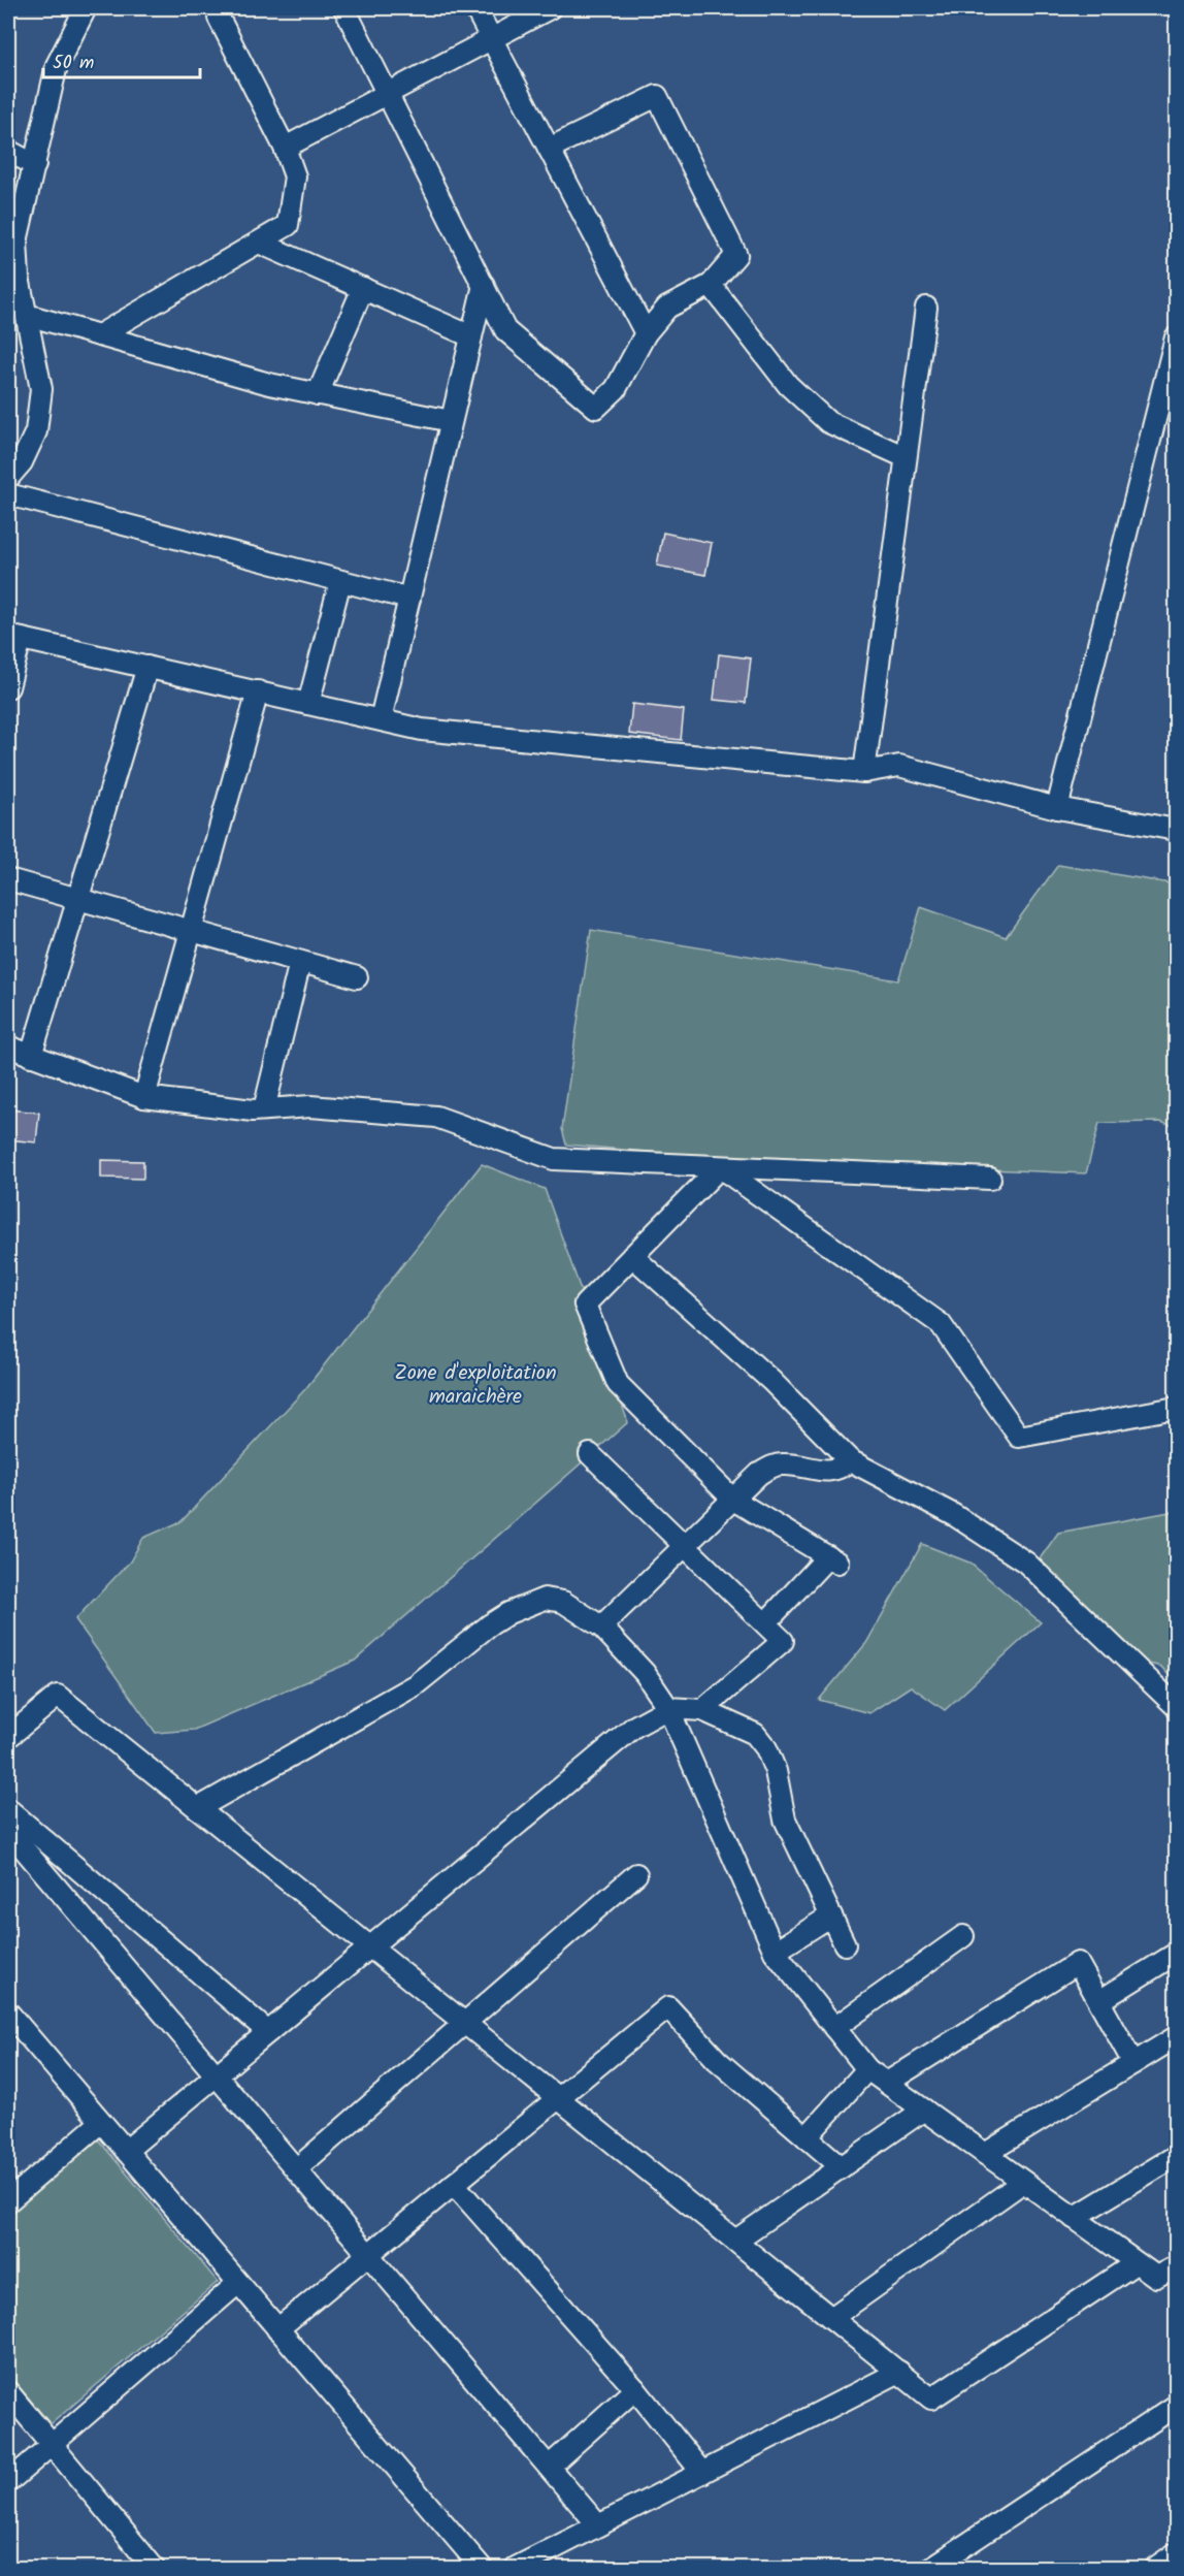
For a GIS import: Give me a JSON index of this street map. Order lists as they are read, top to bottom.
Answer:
{
  "parks": ["Zone d'exploitation maraichère"],
  "scale_bar": "50 m"
}
